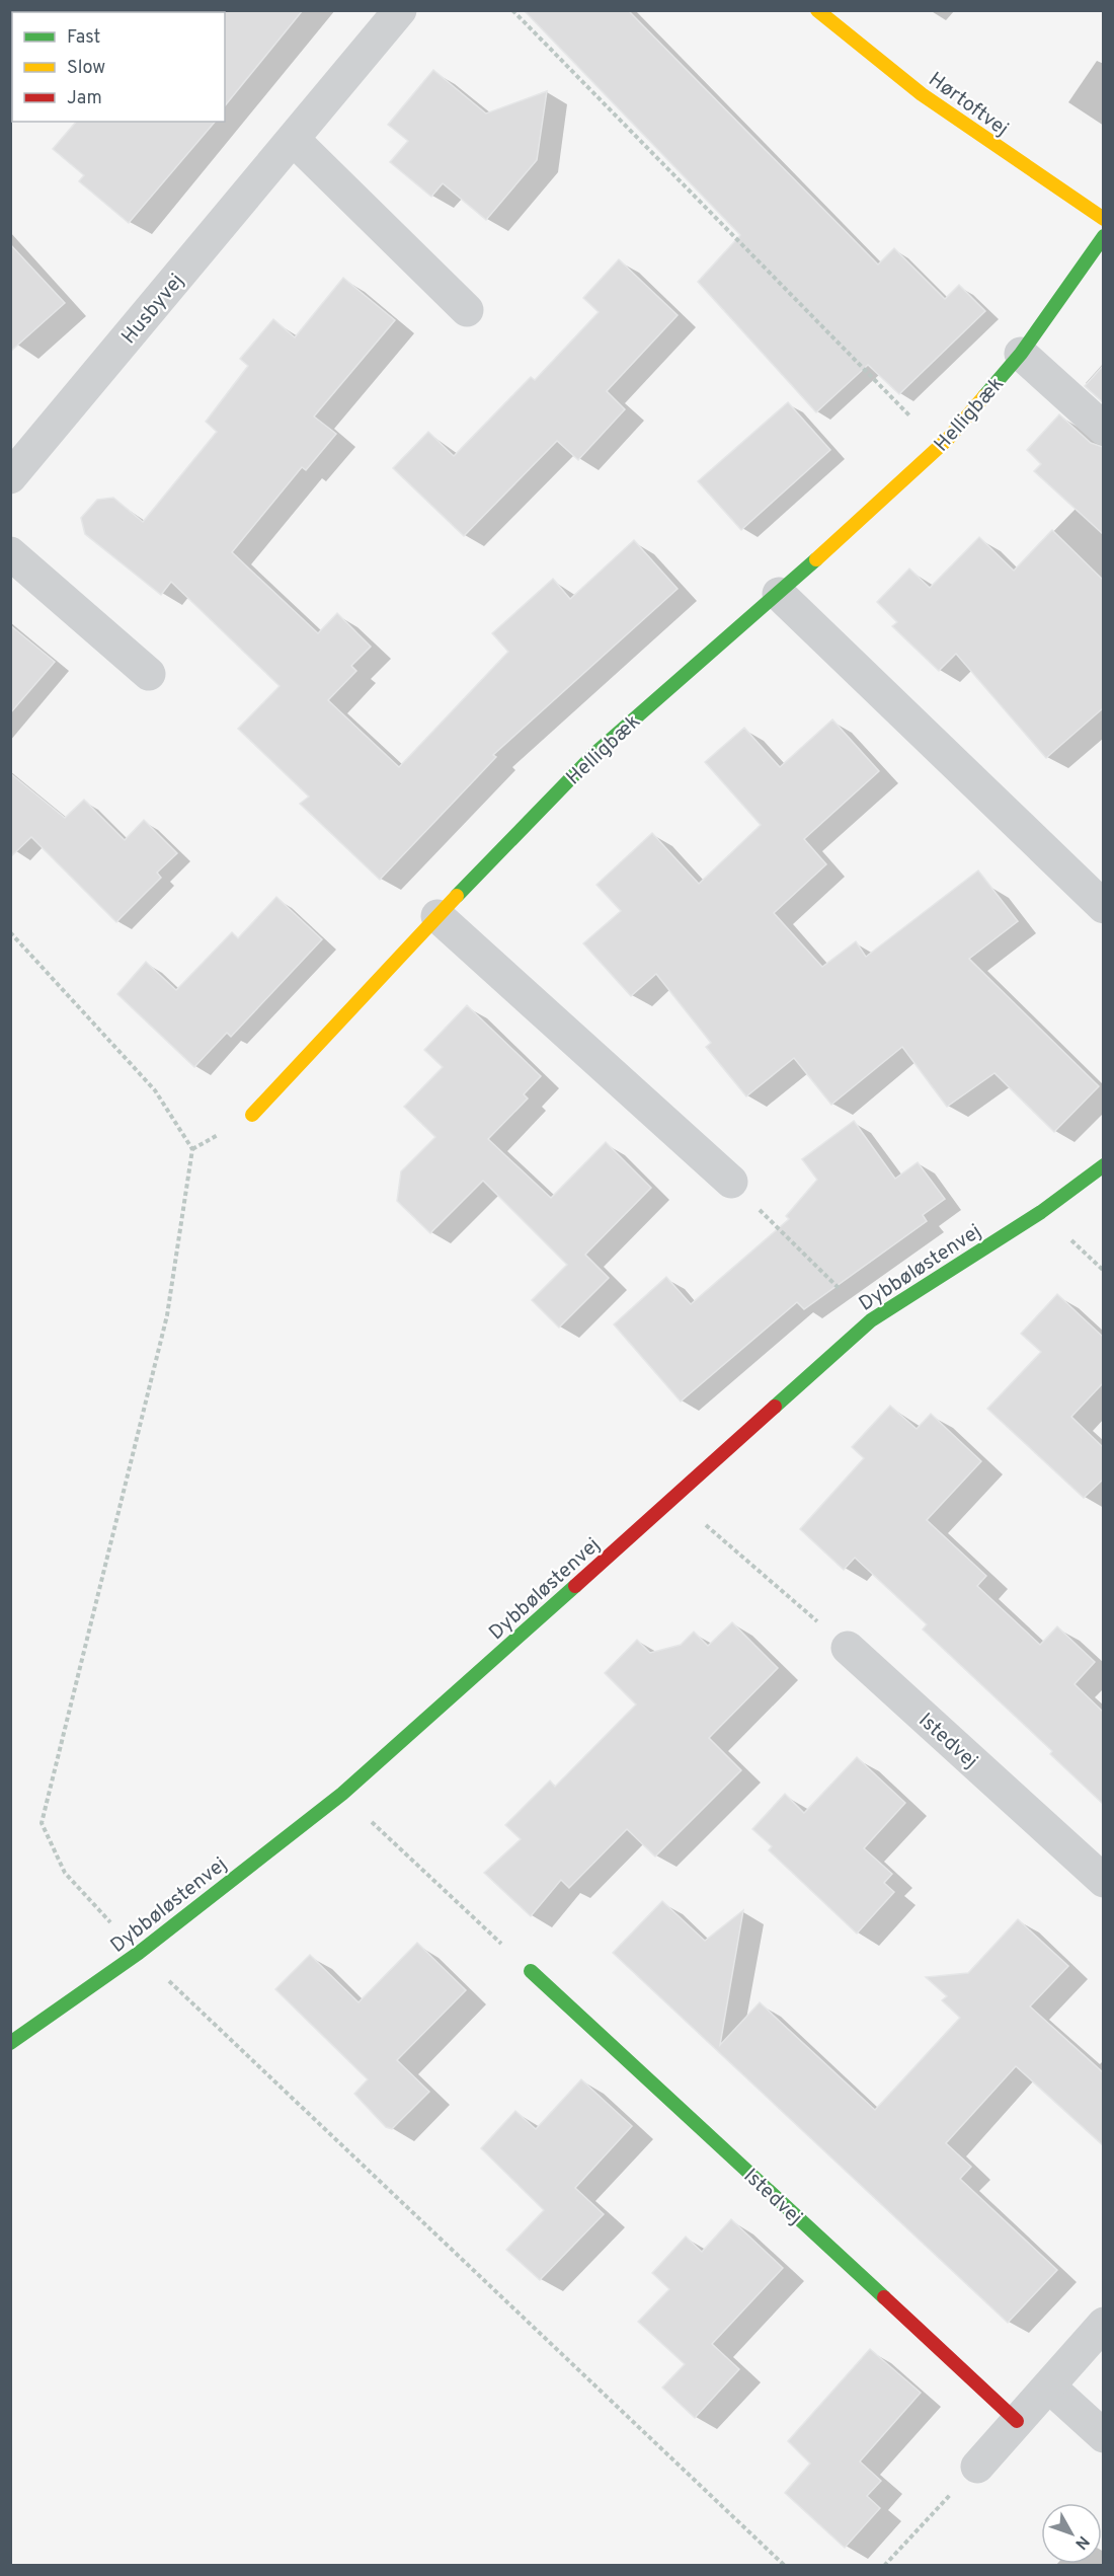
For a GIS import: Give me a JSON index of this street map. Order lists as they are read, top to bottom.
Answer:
{
  "streets": {
    "street": [
      "Hørtoftvej",
      "Husbyvej",
      "Helligbæk",
      "Dybbøløstenvej",
      "Istedvej"
    ]
  },
  "legend": ["Fast", "Slow", "Jam"],
  "north": "bottom right"
}
